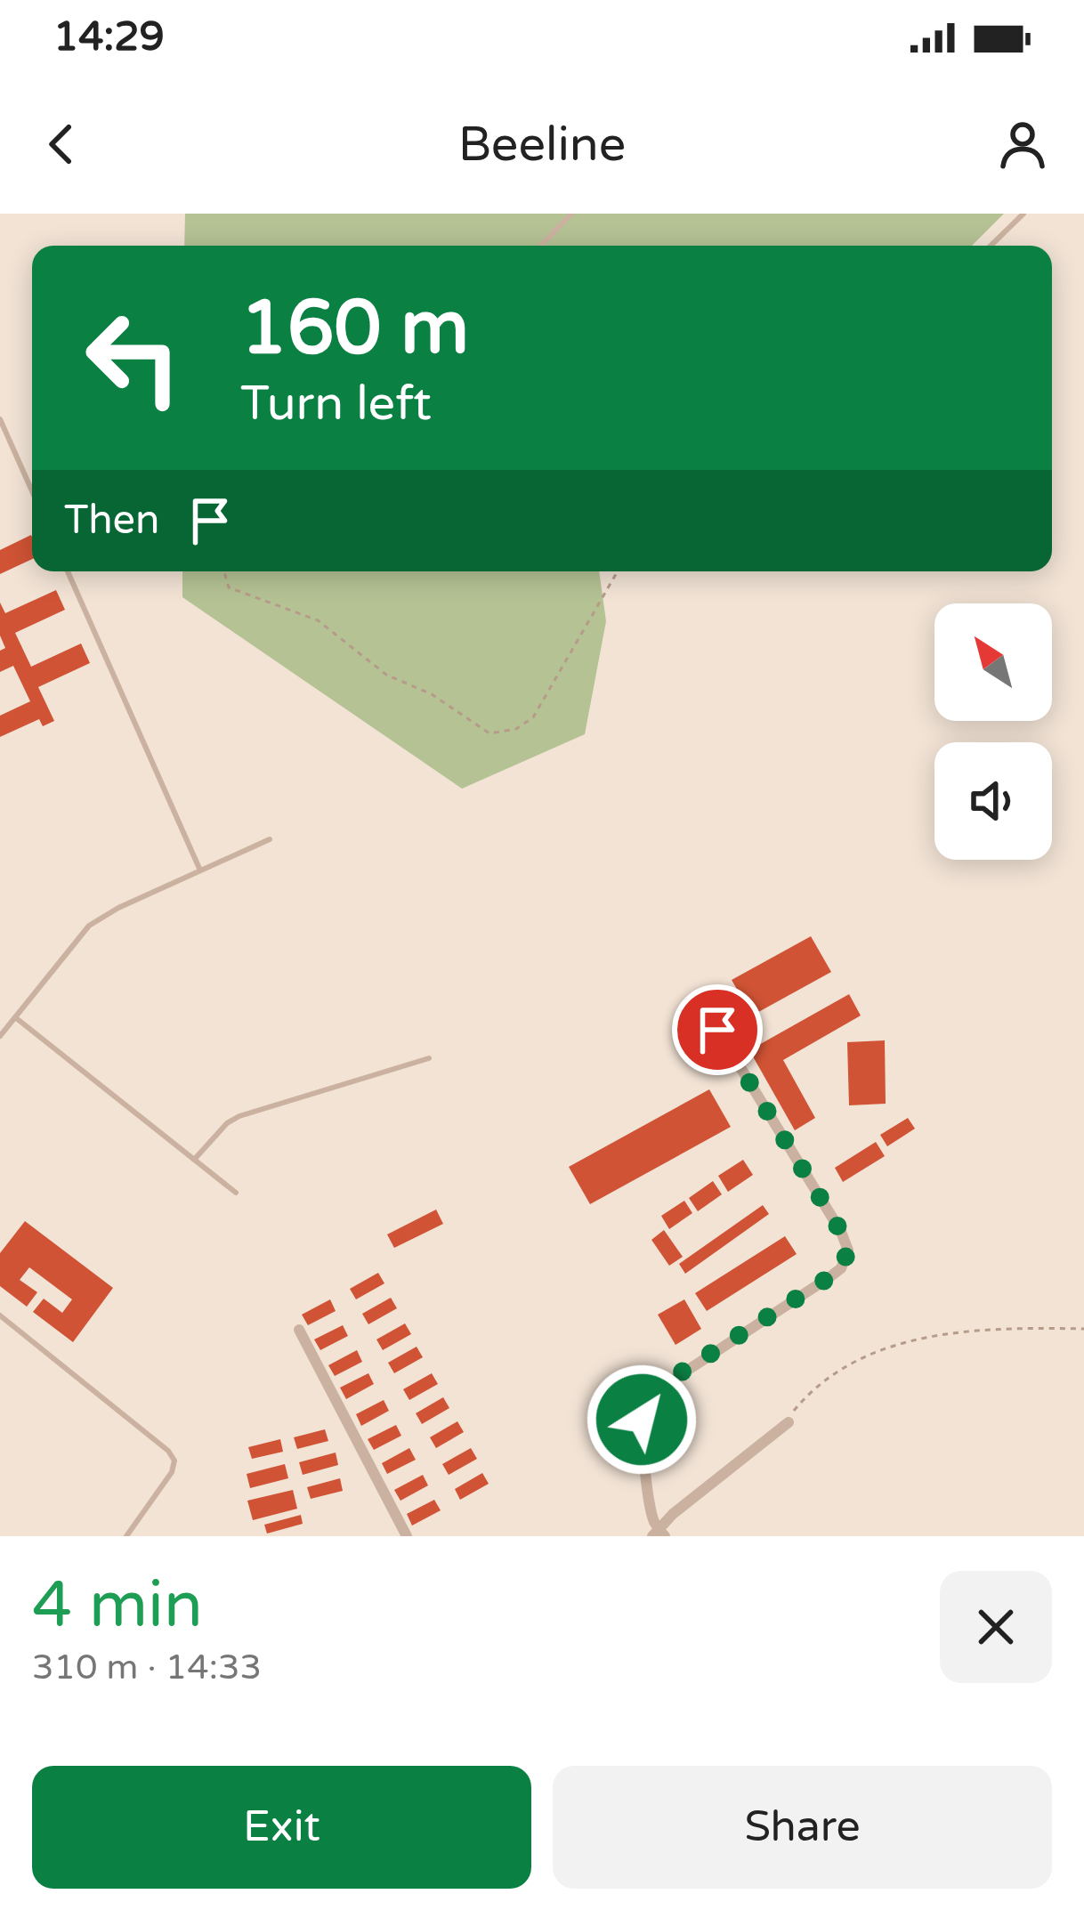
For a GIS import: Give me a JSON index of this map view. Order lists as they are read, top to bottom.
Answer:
{
  "north": "top left",
  "page": {
    "status": "14:29",
    "header": "Beeline",
    "turn": ["160 m", "Turn left"],
    "then": "Then",
    "heading": ["4 min", "310 m · 14:33"],
    "buttons": ["Exit", "Share"]
  }
}
